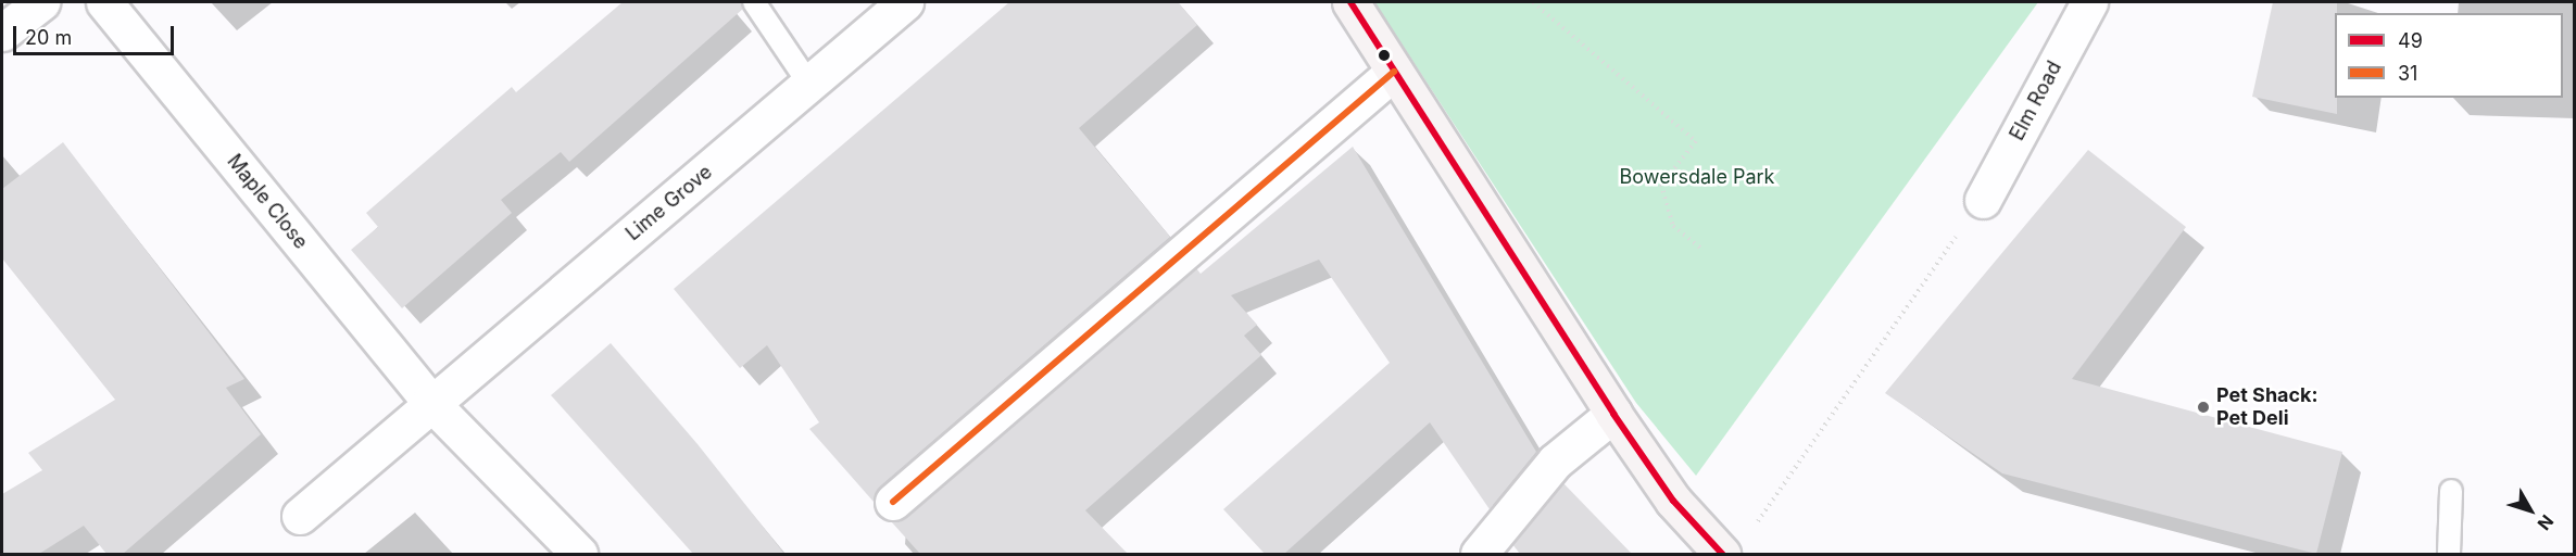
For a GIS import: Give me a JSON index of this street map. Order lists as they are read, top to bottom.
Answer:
{
  "streets": {
    "street": ["Elm Road", "Maple Close", "Lime Grove"]
  },
  "crossings": [
    ["Maple Close", "Lime Grove"]
  ],
  "parks": ["Bowersdale Park"],
  "places": ["Pet Shack: Pet Deli"],
  "lines": ["transit line 49", "transit line 31"],
  "legend": ["49", "31"],
  "scale_bar": "20 m",
  "north": "bottom right"
}
